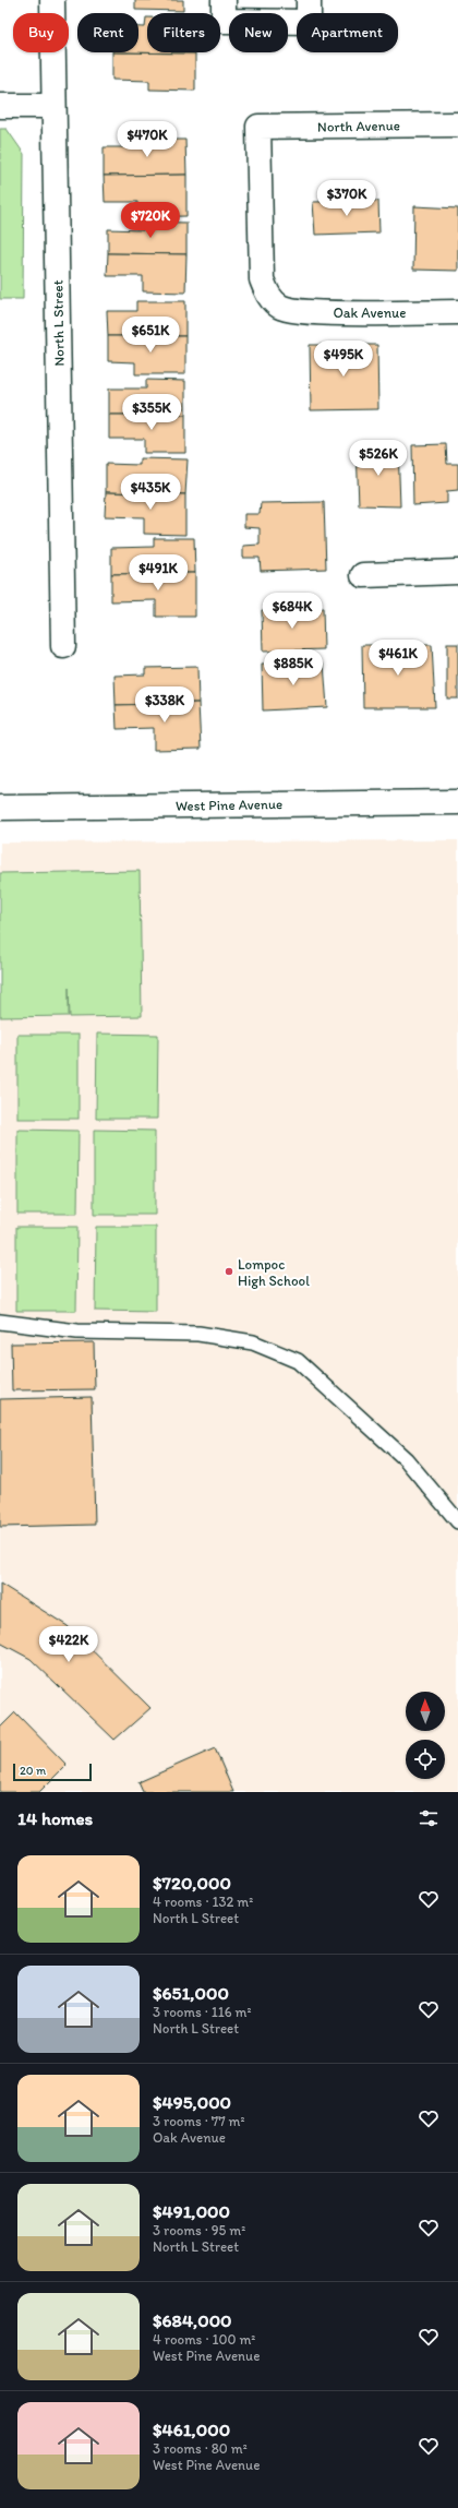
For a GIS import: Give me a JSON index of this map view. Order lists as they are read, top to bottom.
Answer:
{
  "streets": {
    "street": [
      "North Avenue",
      "Oak Avenue",
      "North L Street",
      "West Pine Avenue"
    ]
  },
  "crossings": [
    ["North Avenue", "Oak Avenue"]
  ],
  "places": ["Lompoc High School"],
  "scale_bar": "20 m",
  "north": "top",
  "page": {
    "chip": [
      "Buy",
      "Rent",
      "Filters",
      "New",
      "Apartment"
    ],
    "price": [
      "$470K",
      "$370K",
      "$720K",
      "$651K",
      "$495K",
      "$355K",
      "$526K",
      "$435K",
      "$491K",
      "$684K",
      "$461K",
      "$885K",
      "$338K",
      "$422K"
    ],
    "scale": "20 m",
    "heading": "14 homes",
    "list": [
      {
        "name": "$720,000",
        "note": "4 rooms · 132 m² · North L Street"
      },
      {
        "name": "$651,000",
        "note": "3 rooms · 116 m² · North L Street"
      },
      {
        "name": "$495,000",
        "note": "3 rooms · 77 m² · Oak Avenue"
      },
      {
        "name": "$491,000",
        "note": "3 rooms · 95 m² · North L Street"
      },
      {
        "name": "$684,000",
        "note": "4 rooms · 100 m² · West Pine Avenue"
      },
      {
        "name": "$461,000",
        "note": "3 rooms · 80 m² · West Pine Avenue"
      }
    ]
  }
}
